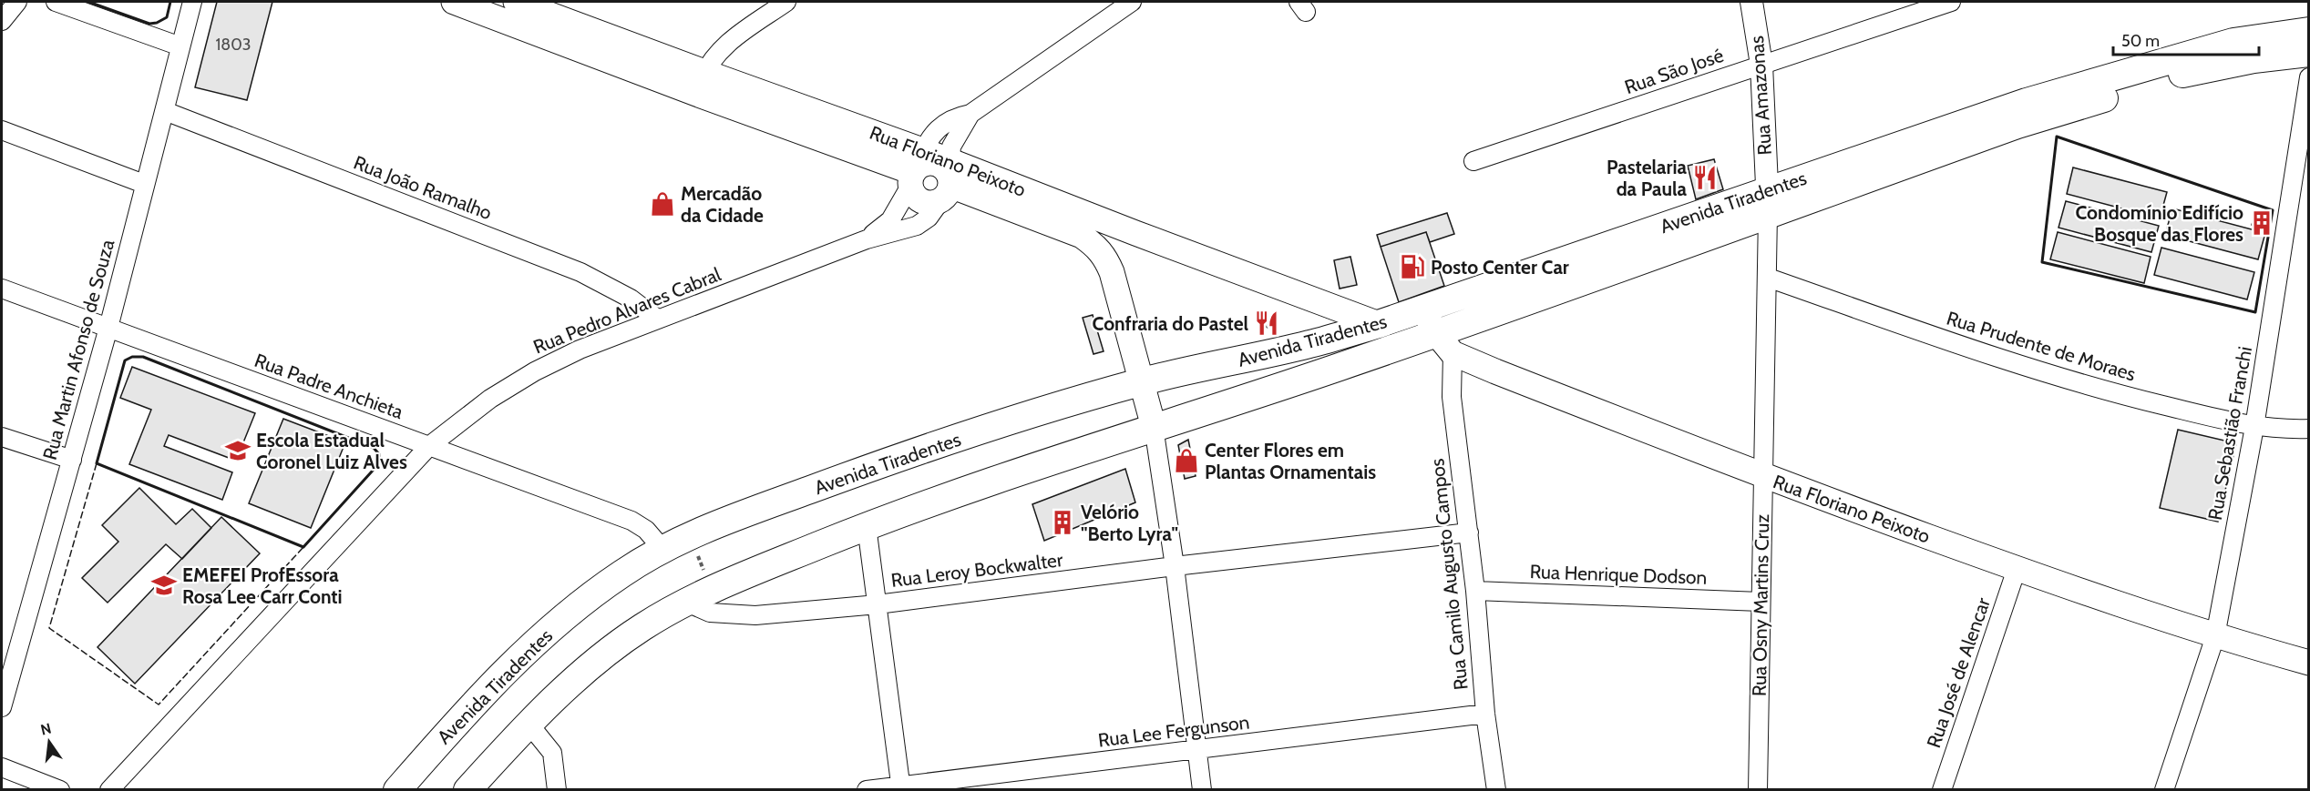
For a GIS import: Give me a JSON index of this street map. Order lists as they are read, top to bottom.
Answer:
{
  "streets": {
    "main road": ["Rua Floriano Peixoto", "Avenida Tiradentes"],
    "street": [
      "Rua São José",
      "Rua Amazonas",
      "Rua João Ramalho",
      "Rua Pedro Alvares Cabral",
      "Rua Prudente de Moraes",
      "Rua Martin Afonso de Souza",
      "Rua Padre Anchieta",
      "Rua Sebastião Franchi",
      "Rua Leroy Bockwalter",
      "Rua Camilo Augusto Campos",
      "Rua Henrique Dodson",
      "Rua Osny Martins Cruz",
      "Rua José de Alencar",
      "Rua Lee Fergunson"
    ]
  },
  "crossings": [
    ["Rua São José", "Rua Amazonas"],
    ["Rua Amazonas", "Avenida Tiradentes"],
    ["Rua Amazonas", "Rua Osny Martins Cruz"],
    ["Rua Floriano Peixoto", "Avenida Tiradentes"],
    ["Rua Floriano Peixoto", "Rua Pedro Alvares Cabral"],
    ["Rua Floriano Peixoto", "Rua Sebastião Franchi"],
    ["Rua Floriano Peixoto", "Rua Camilo Augusto Campos"],
    ["Rua Floriano Peixoto", "Rua Osny Martins Cruz"],
    ["Rua Floriano Peixoto", "Rua José de Alencar"],
    ["Rua João Ramalho", "Rua Pedro Alvares Cabral"],
    ["Rua João Ramalho", "Rua Martin Afonso de Souza"],
    ["Avenida Tiradentes", "Rua Padre Anchieta"],
    ["Avenida Tiradentes", "Rua Leroy Bockwalter"],
    ["Avenida Tiradentes", "Rua Camilo Augusto Campos"],
    ["Avenida Tiradentes", "Rua Osny Martins Cruz"],
    ["Rua Pedro Alvares Cabral", "Rua Padre Anchieta"],
    ["Rua Prudente de Moraes", "Rua Sebastião Franchi"],
    ["Rua Prudente de Moraes", "Rua Osny Martins Cruz"],
    ["Rua Martin Afonso de Souza", "Rua Padre Anchieta"],
    ["Rua Leroy Bockwalter", "Rua Camilo Augusto Campos"],
    ["Rua Camilo Augusto Campos", "Rua Henrique Dodson"],
    ["Rua Camilo Augusto Campos", "Rua Lee Fergunson"],
    ["Rua Henrique Dodson", "Rua Osny Martins Cruz"]
  ],
  "places": {
    "restaurant": ["Pastelaria da Paula", "Confraria do Pastel"],
    "shop": ["Mercadão da Cidade", "Center Flores em Plantas Ornamentais"],
    "building": ["Condomínio Edifício Bosque das Flores", "Velório \"Berto Lyra\""],
    "fuel station": ["Posto Center Car"],
    "school or university": ["Escola Estadual Coronel Luiz Alves", "EMEFEI ProfEssora Rosa Lee Carr Conti"]
  },
  "house_numbers": ["1803"],
  "scale_bar": "50 m",
  "north": "top"
}
